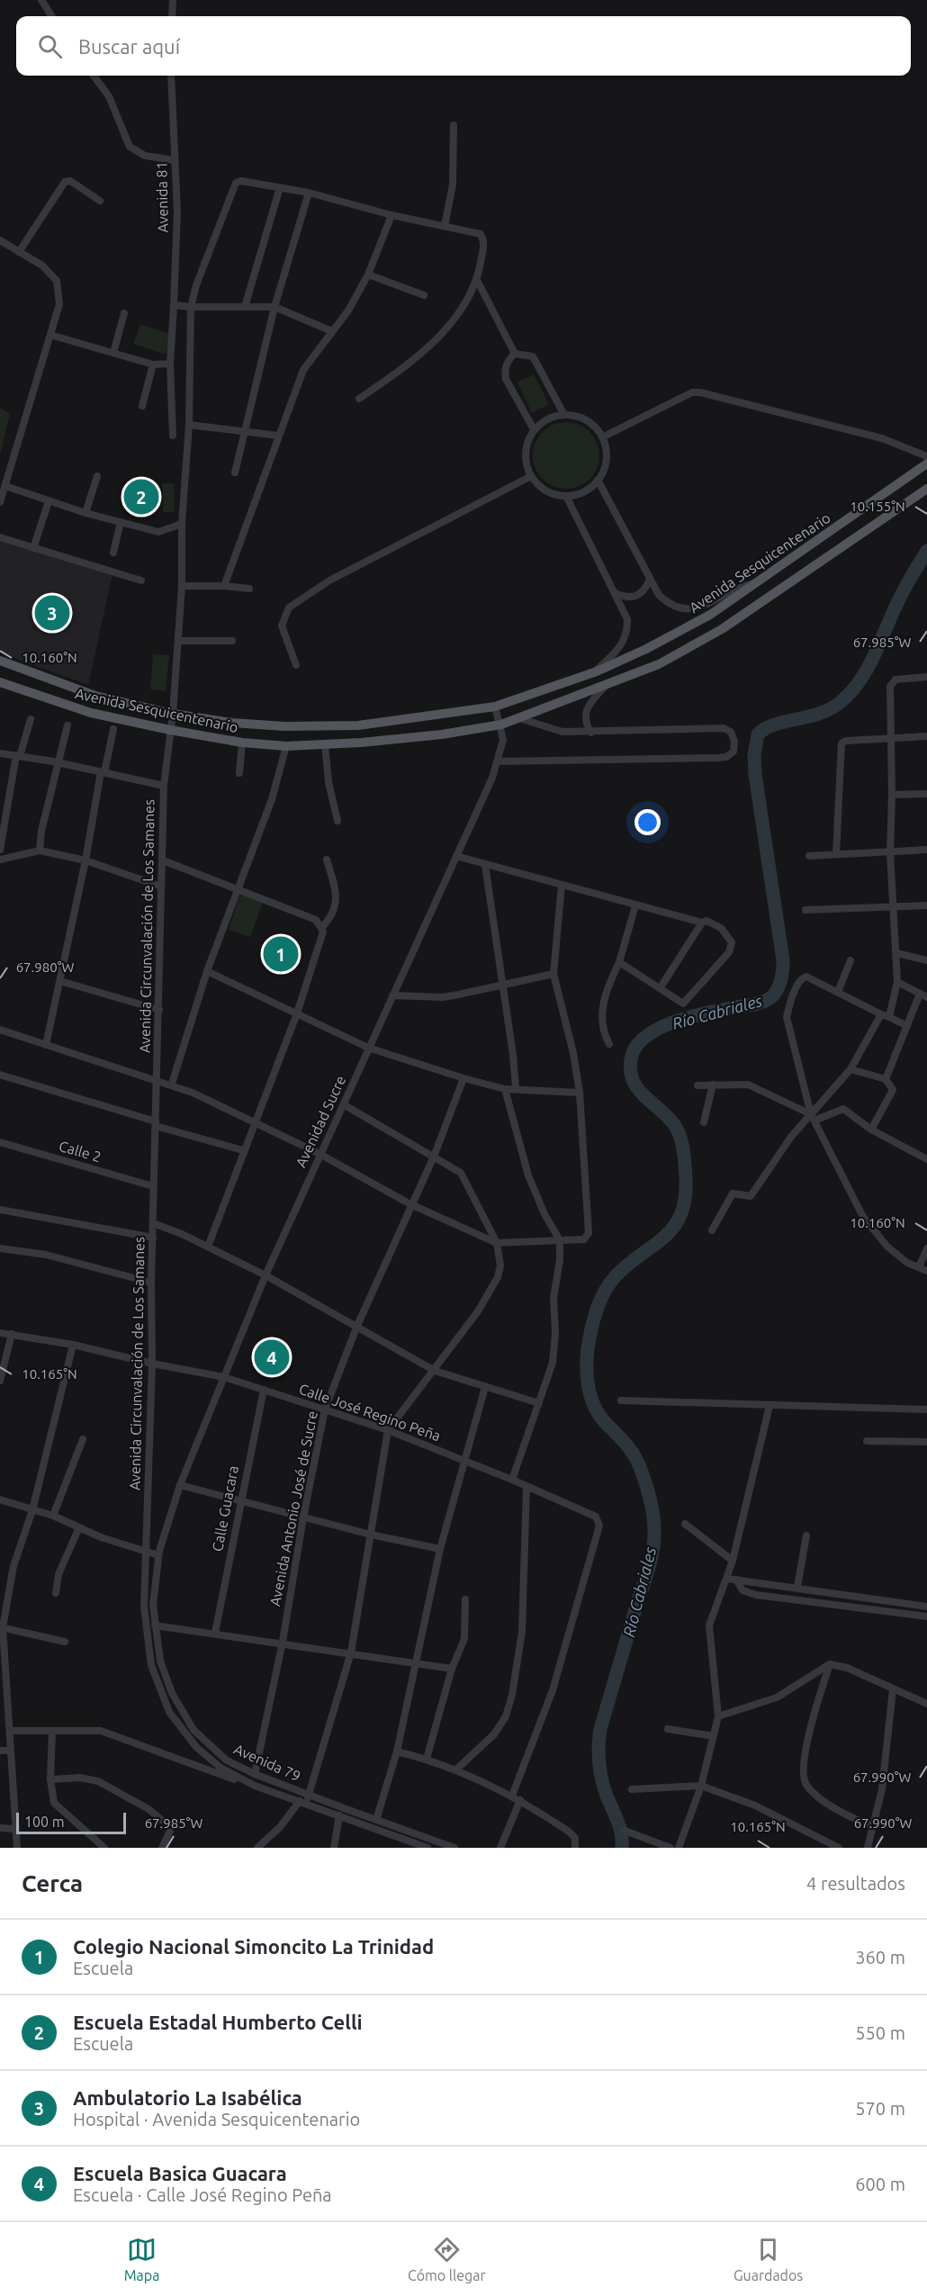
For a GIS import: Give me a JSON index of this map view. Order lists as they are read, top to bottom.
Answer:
{
  "streets": {
    "main road": ["Avenida Sesquicentenario"],
    "street": [
      "Avenida 81",
      "Avenida Circunvalación de Los Samanes",
      "Avenidad Sucre",
      "Calle 2",
      "Calle José Regino Peña",
      "Calle Guacara",
      "Avenida Antonio José de Sucre",
      "Avenida 79"
    ]
  },
  "crossings": [
    ["Avenida Sesquicentenario", "Avenida Circunvalación de Los Samanes"],
    ["Avenida Sesquicentenario", "Avenidad Sucre"],
    ["Avenida Circunvalación de Los Samanes", "Calle 2"],
    ["Avenida Circunvalación de Los Samanes", "Calle José Regino Peña"],
    ["Avenidad Sucre", "Calle José Regino Peña"],
    ["Avenidad Sucre", "Avenida 79"],
    ["Calle José Regino Peña", "Calle Guacara"],
    ["Calle José Regino Peña", "Avenida Antonio José de Sucre"],
    ["Avenida Antonio José de Sucre", "Avenida 79"]
  ],
  "water": ["Río Cabriales"],
  "scale_bar": "100 m",
  "page": {
    "search": "Buscar aquí",
    "pins": [
      "2",
      "3",
      "1",
      "4"
    ],
    "scale": "100 m",
    "heading": ["Cerca", "4 resultados"],
    "list": [
      {
        "mark": "1",
        "name": "Colegio Nacional Simoncito La Trinidad",
        "note": "Escuela",
        "value": "360 m"
      },
      {
        "mark": "2",
        "name": "Escuela Estadal Humberto Celli",
        "note": "Escuela",
        "value": "550 m"
      },
      {
        "mark": "3",
        "name": "Ambulatorio La Isabélica",
        "note": "Hospital · Avenida Sesquicentenario",
        "value": "570 m"
      },
      {
        "mark": "4",
        "name": "Escuela Basica Guacara",
        "note": "Escuela · Calle José Regino Peña",
        "value": "600 m"
      }
    ],
    "nav": ["Mapa", "Cómo llegar", "Guardados"]
  },
  "coordinates": [
    "10.155°N",
    "67.985°W",
    "10.160°N",
    "67.980°W",
    "10.165°N",
    "67.990°W"
  ]
}
